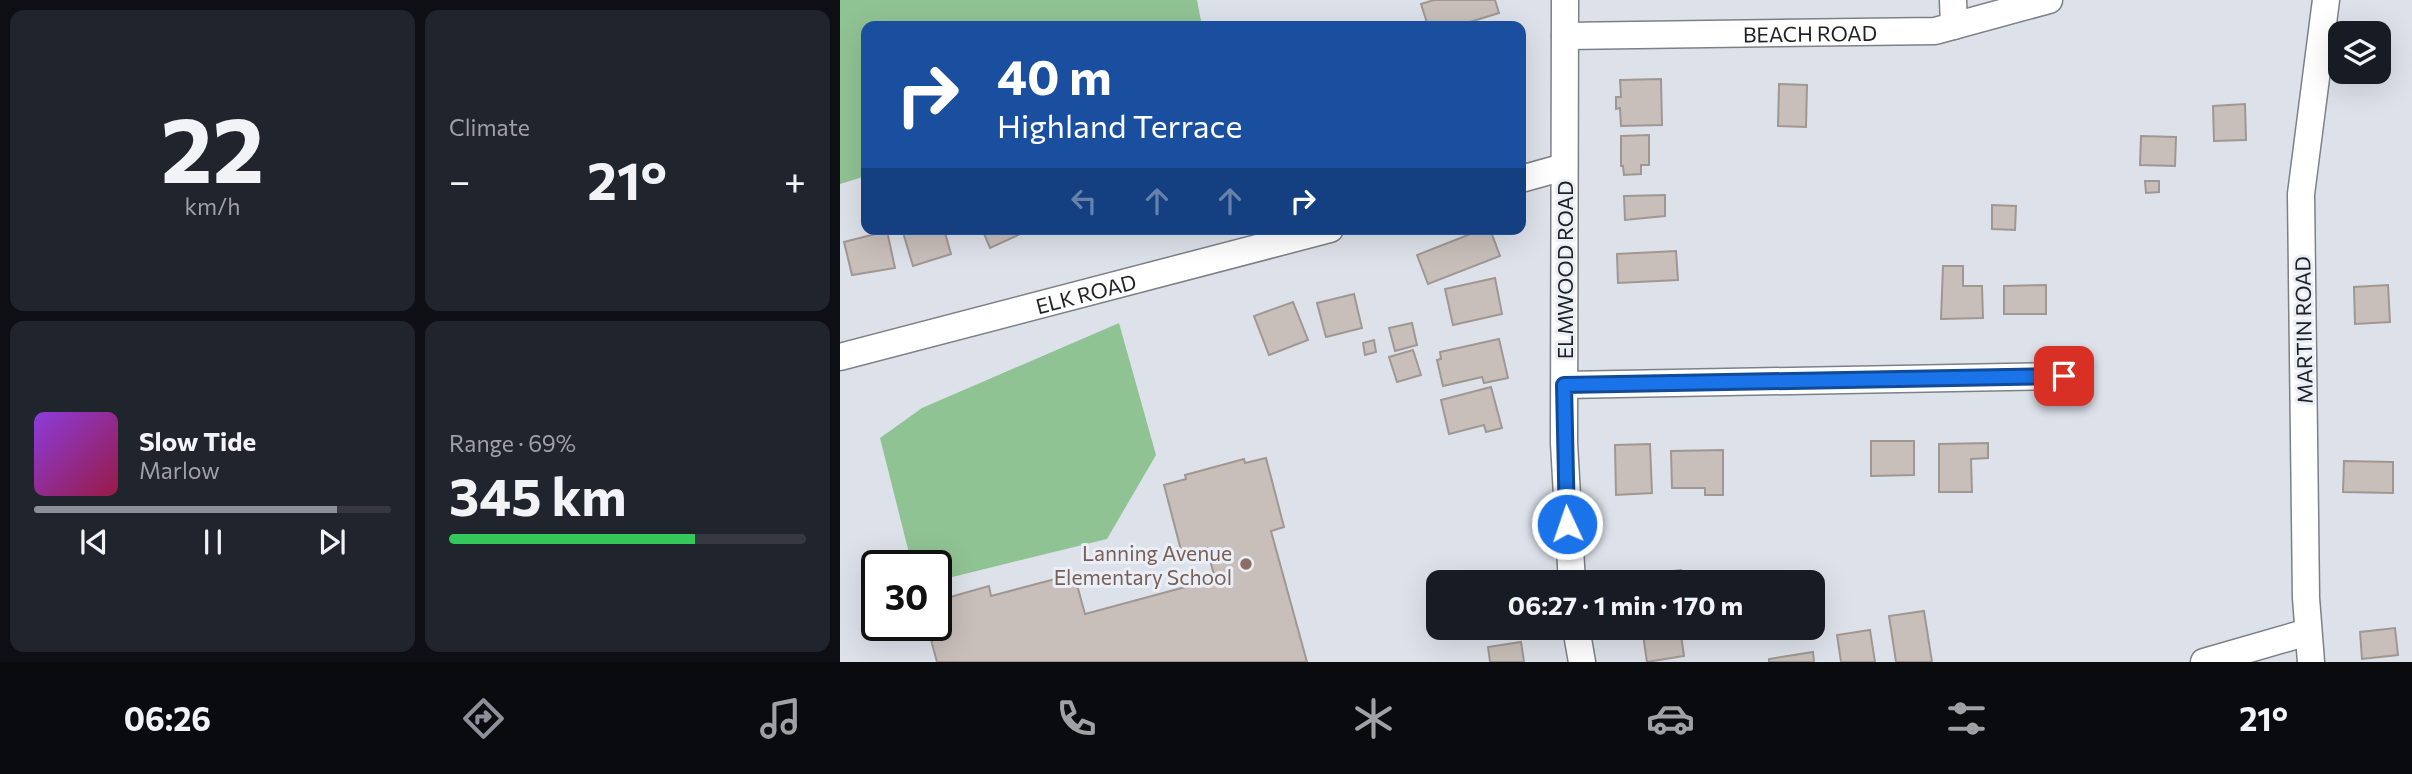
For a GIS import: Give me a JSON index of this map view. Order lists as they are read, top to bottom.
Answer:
{
  "streets": {
    "street": [
      "BEACH ROAD",
      "ELMWOOD ROAD",
      "ELK ROAD",
      "MARTIN ROAD"
    ]
  },
  "crossings": [
    ["BEACH ROAD", "ELMWOOD ROAD"]
  ],
  "places": ["Lanning Avenue Elementary School"],
  "page": {
    "tile": [
      ["22", "km/h"],
      "Climate",
      ["Range · 69%", "345 km"]
    ],
    "turn": ["40 m", "Highland Terrace"],
    "heat": ["−", "21°", "+"],
    "song": ["Slow Tide", "Marlow"],
    "limit": "30",
    "trip": "06:27 · 1 min · 170 m",
    "tabs": ["06:26", "21°"]
  }
}
